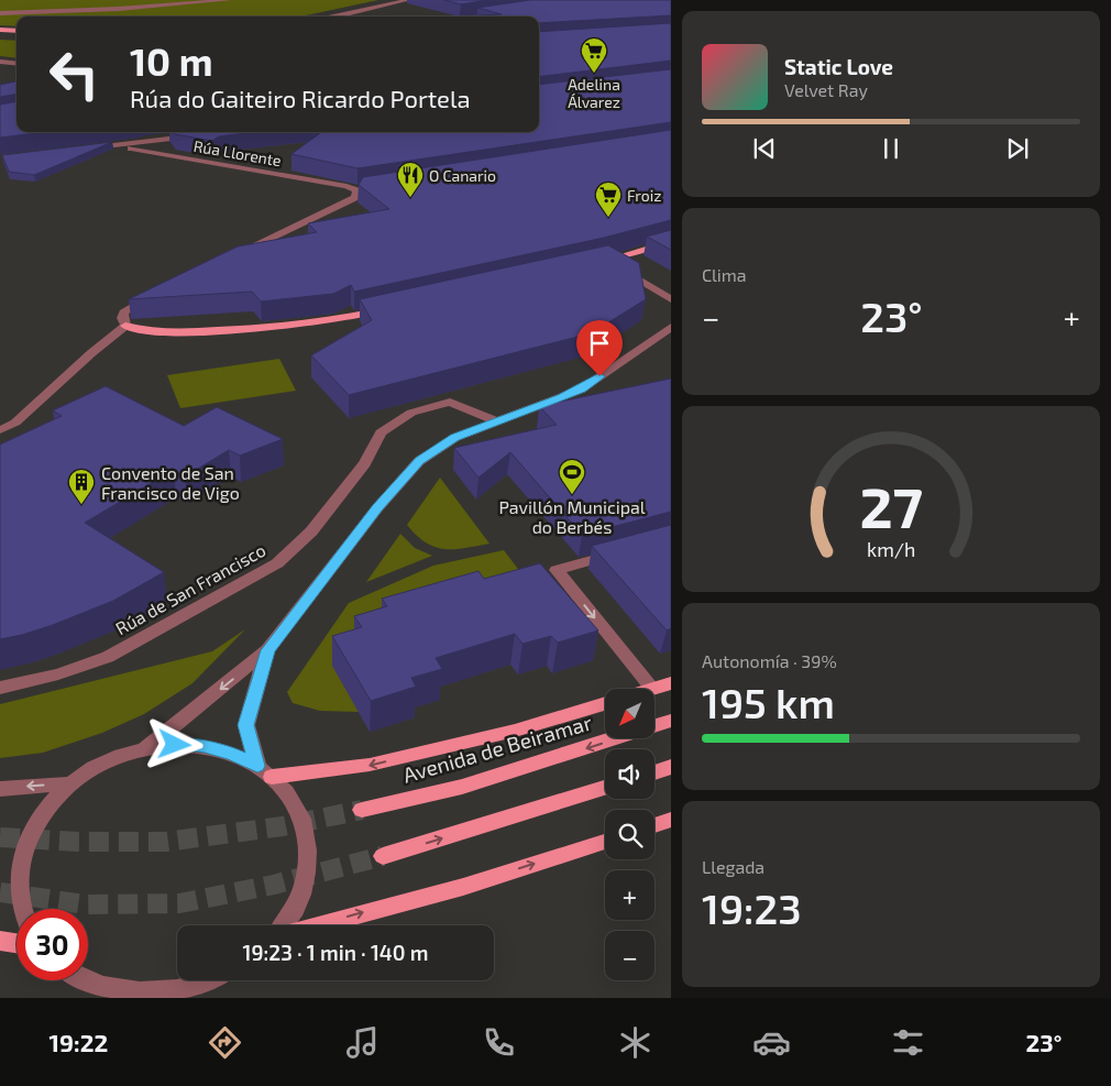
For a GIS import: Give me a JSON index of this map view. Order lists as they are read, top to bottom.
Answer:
{
  "streets": {
    "main road": ["Avenida de Beiramar"],
    "street": ["Rúa Llorente", "Rúa de San Francisco"]
  },
  "places": {
    "supermarket": ["Adelina Álvarez", "Froiz"],
    "restaurant": ["O Canario"],
    "sports": ["Pavillón Municipal do Berbés"],
    "building": ["Convento de San Francisco de Vigo"]
  },
  "north": "bottom left",
  "page": {
    "turn": ["10 m", "Rúa do Gaiteiro Ricardo Portela"],
    "song": ["Static Love", "Velvet Ray"],
    "tile": [
      "Clima",
      ["Autonomía · 39%", "195 km"],
      ["Llegada", "19:23"]
    ],
    "heat": ["−", "23°", "+"],
    "map_buttons": ["+", "−"],
    "limit": "30",
    "trip": "19:23 · 1 min · 140 m",
    "tabs": ["19:22", "23°"],
    "gauge": ["27", "km/h"]
  }
}
